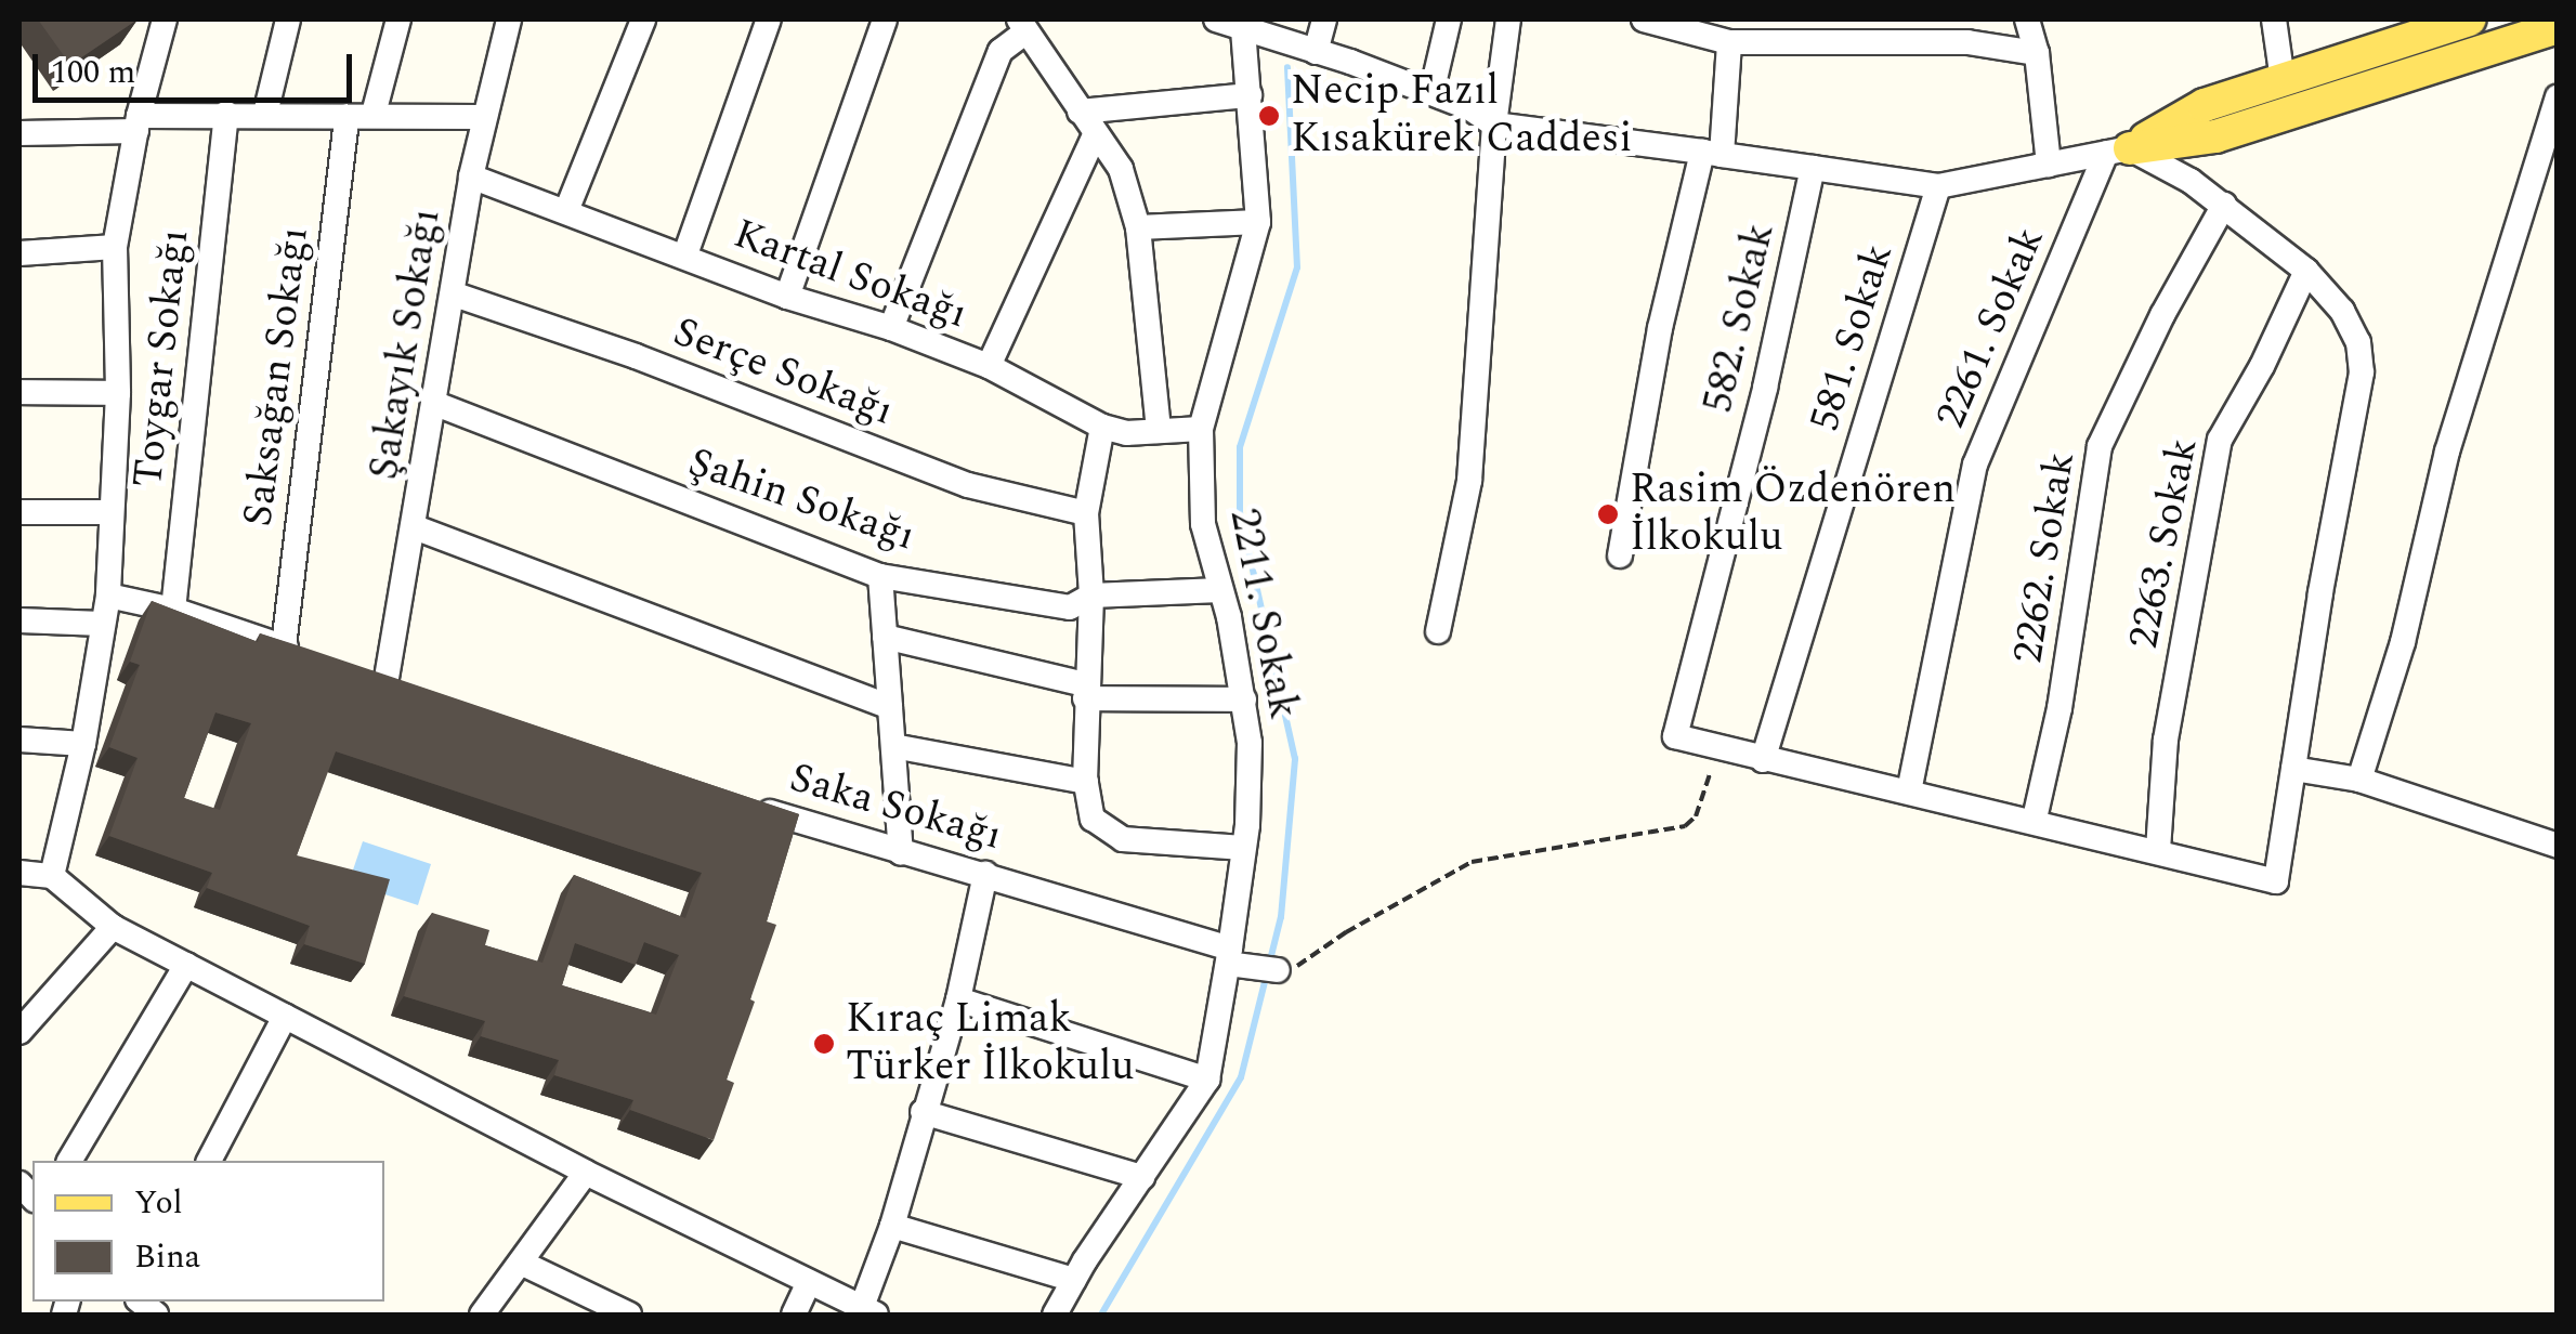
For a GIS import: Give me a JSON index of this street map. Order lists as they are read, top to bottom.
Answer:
{
  "streets": {
    "street": [
      "Kartal Sokağı",
      "582. Sokak",
      "2261. Sokak",
      "581. Sokak",
      "Şakayık Sokağı",
      "Toygar Sokağı",
      "Serçe Sokağı",
      "Saksağan Sokağı",
      "Şahin Sokağı",
      "2263. Sokak",
      "2262. Sokak",
      "2211. Sokak",
      "Saka Sokağı"
    ]
  },
  "crossings": [
    ["Kartal Sokağı", "Şakayık Sokağı"],
    ["Kartal Sokağı", "2211. Sokak"],
    ["Şakayık Sokağı", "Serçe Sokağı"],
    ["Şakayık Sokağı", "Şahin Sokağı"],
    ["Şahin Sokağı", "2211. Sokak"],
    ["2211. Sokak", "Saka Sokağı"]
  ],
  "places": ["Necip Fazıl Kısakürek Caddesi", "Rasim Özdenören İlkokulu", "Kıraç Limak Türker İlkokulu"],
  "legend": ["Yol", "Bina"],
  "scale_bar": "100 m"
}
